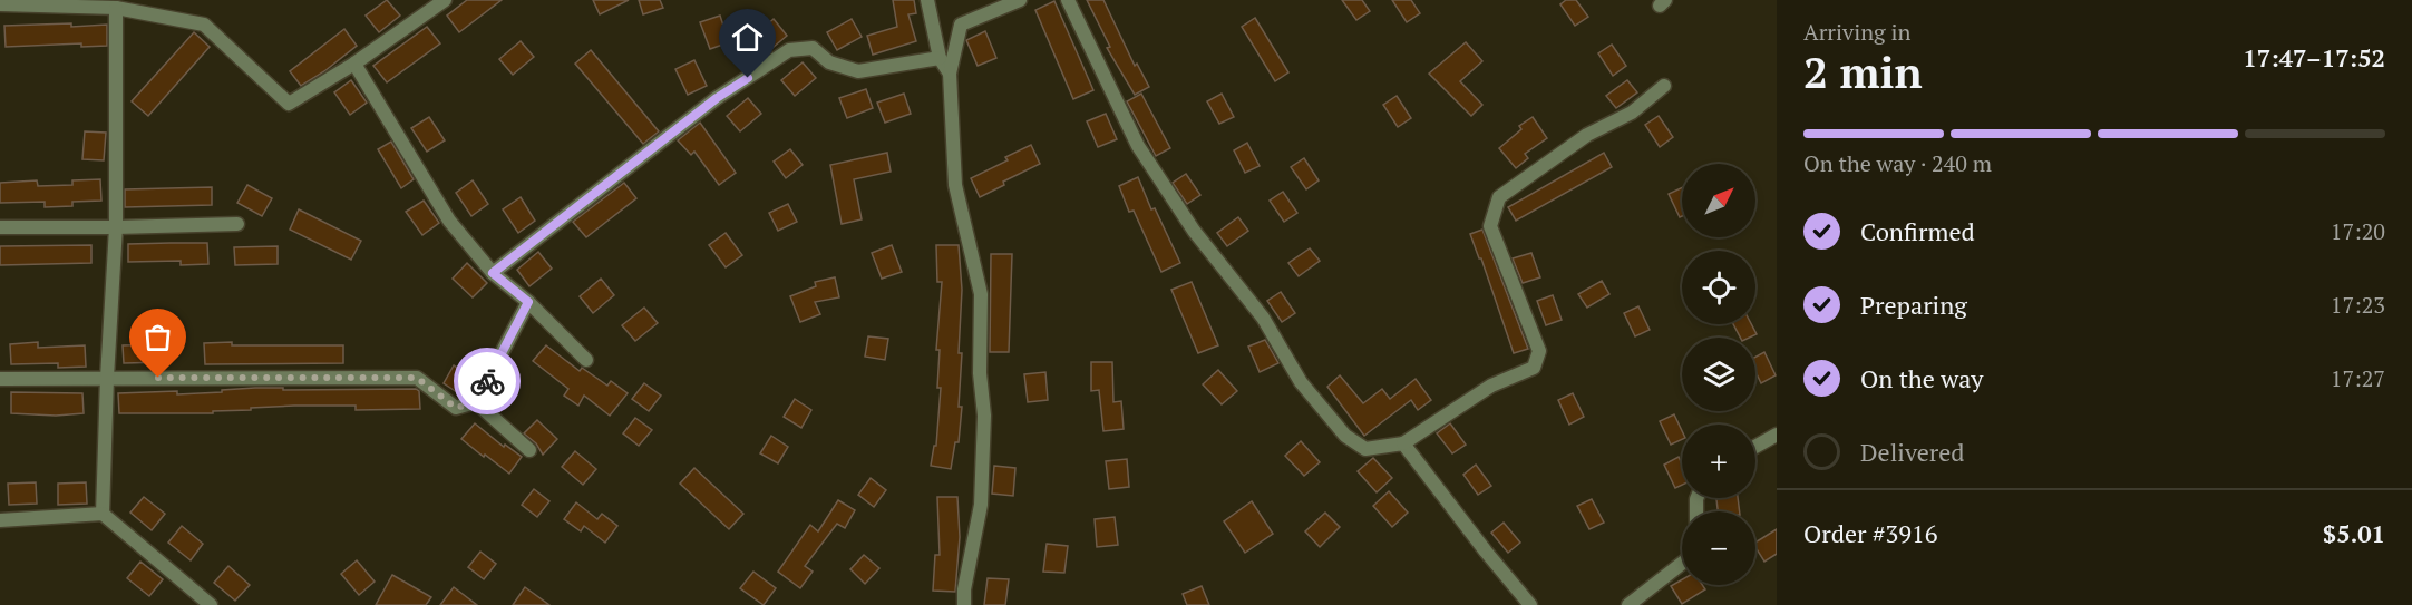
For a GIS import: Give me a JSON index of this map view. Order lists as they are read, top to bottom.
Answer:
{
  "north": "top right",
  "page": {
    "heading": ["2 min", "Arriving in", "17:47–17:52"],
    "panel": ["Order #3916", "$5.01"],
    "bar": "On the way · 240 m",
    "map_buttons": ["+", "−"],
    "list": [
      ["Confirmed", "17:20"],
      ["Preparing", "17:23"],
      ["On the way", "17:27"],
      "Delivered"
    ]
  }
}
